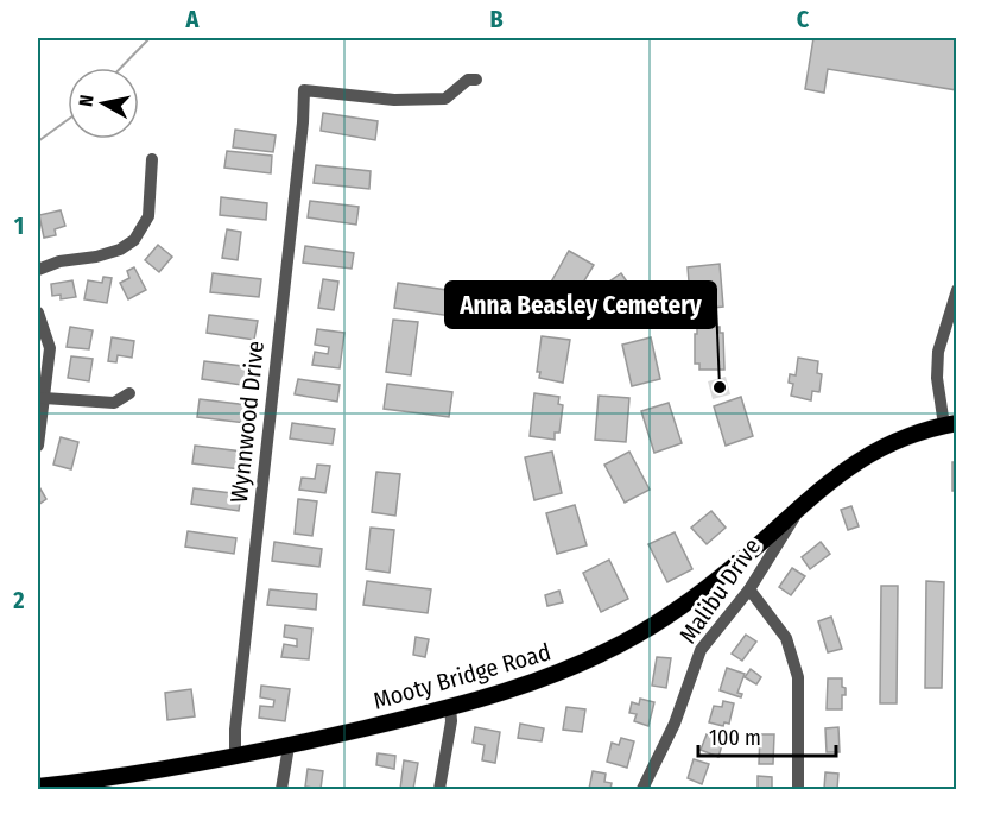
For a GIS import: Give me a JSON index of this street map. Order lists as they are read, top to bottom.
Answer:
{
  "streets": {
    "main road": ["Mooty Bridge Road"],
    "street": ["Wynnwood Drive", "Malibu Drive"]
  },
  "crossings": [
    ["Wynnwood Drive", "Mooty Bridge Road"],
    ["Malibu Drive", "Mooty Bridge Road"]
  ],
  "places": ["Anna Beasley Cemetery"],
  "scale_bar": "100 m",
  "north": "left",
  "grid": {
    "columns": ["A", "B", "C"],
    "rows": ["1", "2"]
  }
}
